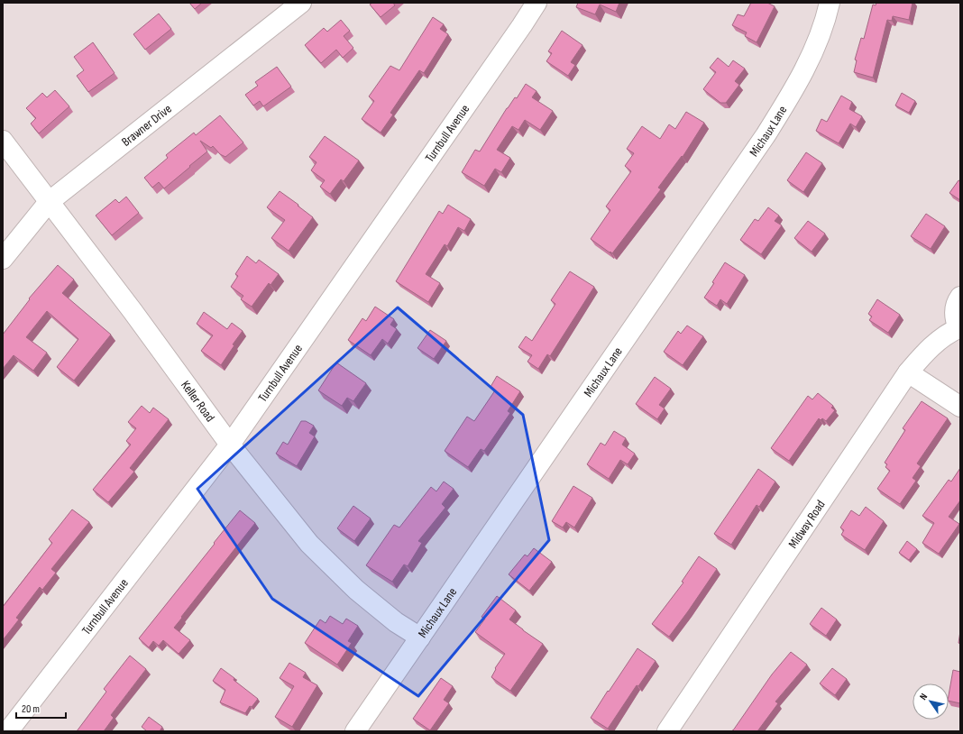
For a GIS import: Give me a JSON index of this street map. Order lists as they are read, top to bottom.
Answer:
{
  "streets": {
    "street": [
      "Brawner Drive",
      "Michaux Lane",
      "Turnbull Avenue",
      "Keller Road",
      "Midway Road"
    ]
  },
  "crossings": [
    ["Brawner Drive", "Keller Road"],
    ["Michaux Lane", "Keller Road"],
    ["Turnbull Avenue", "Keller Road"]
  ],
  "scale_bar": "20 m",
  "north": "top left"
}
